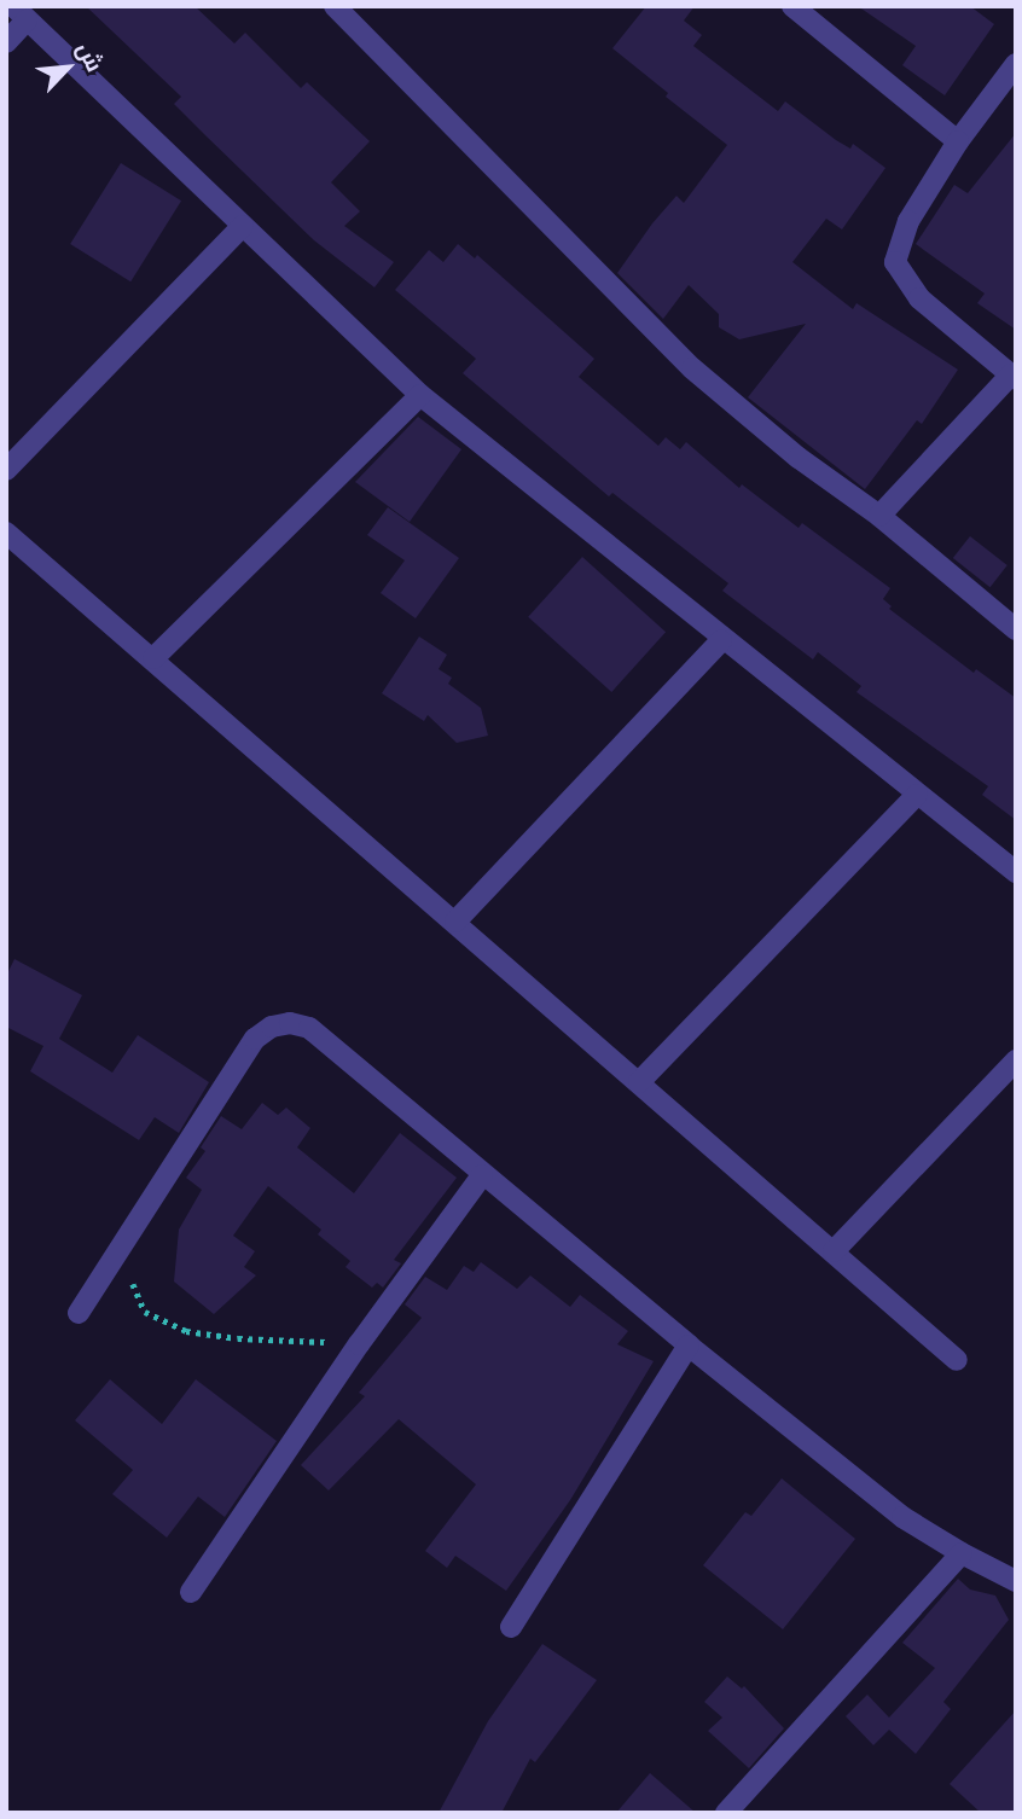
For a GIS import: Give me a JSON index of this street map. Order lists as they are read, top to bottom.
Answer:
{
  "north": "top right"
}
